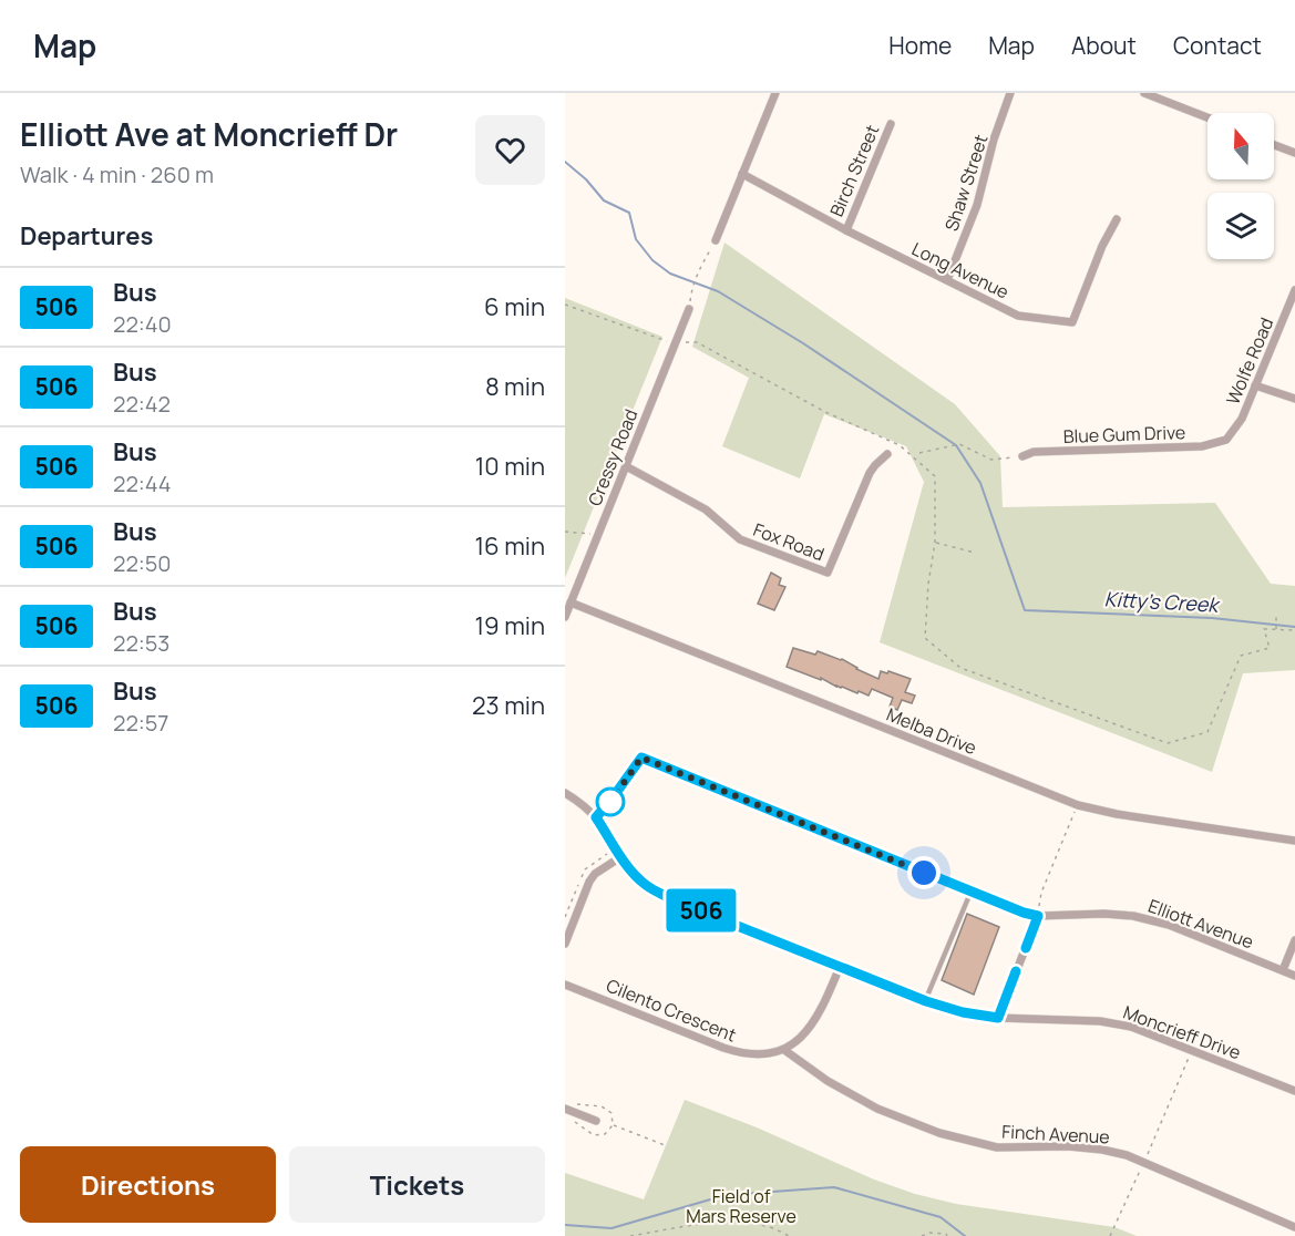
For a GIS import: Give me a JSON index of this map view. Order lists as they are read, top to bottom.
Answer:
{
  "streets": {
    "street": [
      "Birch Street",
      "Shaw Street",
      "Long Avenue",
      "Wolfe Road",
      "Blue Gum Drive",
      "Cressy Road",
      "Fox Road",
      "Melba Drive",
      "Elliott Avenue",
      "Cilento Crescent",
      "Moncrieff Drive",
      "Finch Avenue"
    ]
  },
  "crossings": [
    ["Birch Street", "Long Avenue"],
    ["Shaw Street", "Long Avenue"],
    ["Wolfe Road", "Blue Gum Drive"],
    ["Cressy Road", "Fox Road"],
    ["Cressy Road", "Melba Drive"],
    ["Elliott Avenue", "Moncrieff Drive"],
    ["Cilento Crescent", "Finch Avenue"]
  ],
  "water": ["Kitty's Creek"],
  "parks": ["Field of Mars Reserve"],
  "lines": ["bus line 506"],
  "north": "top",
  "page": {
    "header": "Map",
    "nav": [
      "Home",
      "Map",
      "About",
      "Contact"
    ],
    "heading": [
      ["Elliott Ave at Moncrieff Dr", "Walk · 4 min · 260 m"],
      "Departures"
    ],
    "on_map": "506",
    "list": [
      {
        "mark": "506",
        "name": "Bus",
        "note": "22:40",
        "value": "6 min"
      },
      {
        "mark": "506",
        "name": "Bus",
        "note": "22:42",
        "value": "8 min"
      },
      {
        "mark": "506",
        "name": "Bus",
        "note": "22:44",
        "value": "10 min"
      },
      {
        "mark": "506",
        "name": "Bus",
        "note": "22:50",
        "value": "16 min"
      },
      {
        "mark": "506",
        "name": "Bus",
        "note": "22:53",
        "value": "19 min"
      },
      {
        "mark": "506",
        "name": "Bus",
        "note": "22:57",
        "value": "23 min"
      }
    ],
    "buttons": ["Directions", "Tickets"]
  }
}
